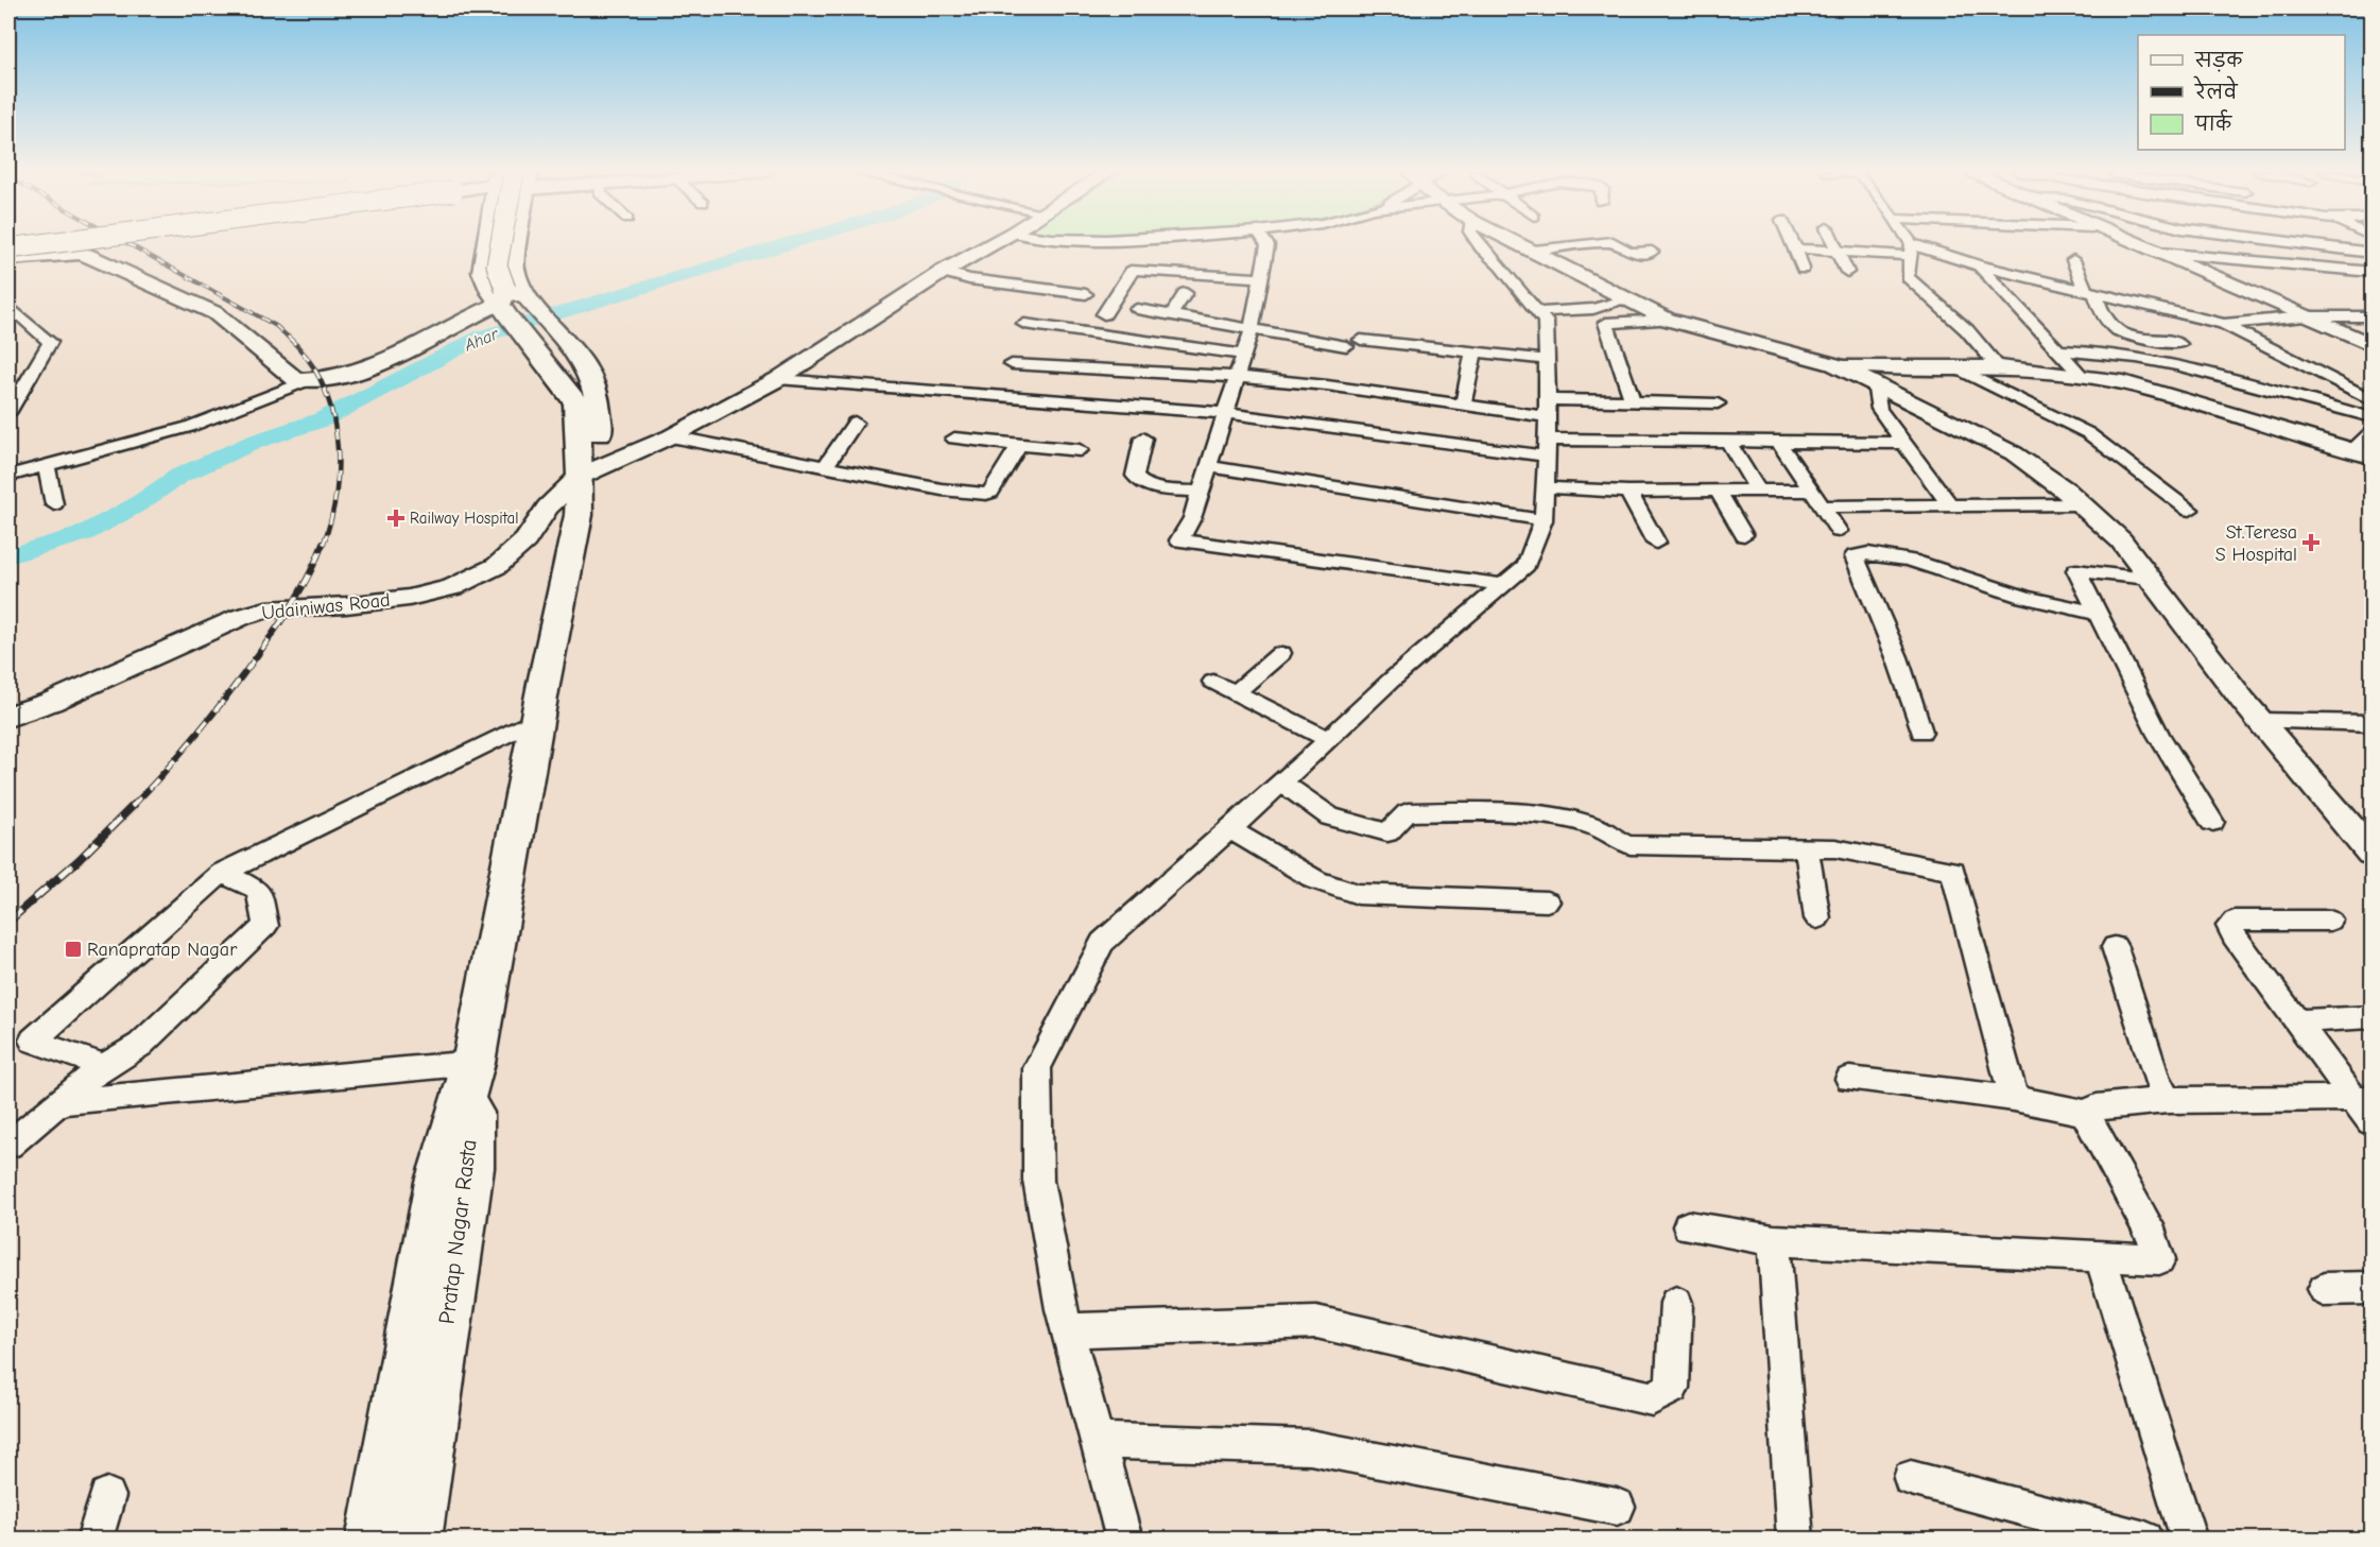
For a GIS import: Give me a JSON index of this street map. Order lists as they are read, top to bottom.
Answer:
{
  "streets": {
    "main road": ["Pratap Nagar Rasta"],
    "street": ["Udainiwas Road"]
  },
  "water": ["Ahar"],
  "places": {
    "health": ["Railway Hospital", "St.Teresa S Hospital"],
    "transit": ["Ranapratap Nagar"]
  },
  "legend": ["सड़क", "रेलवे", "पार्क"]
}
